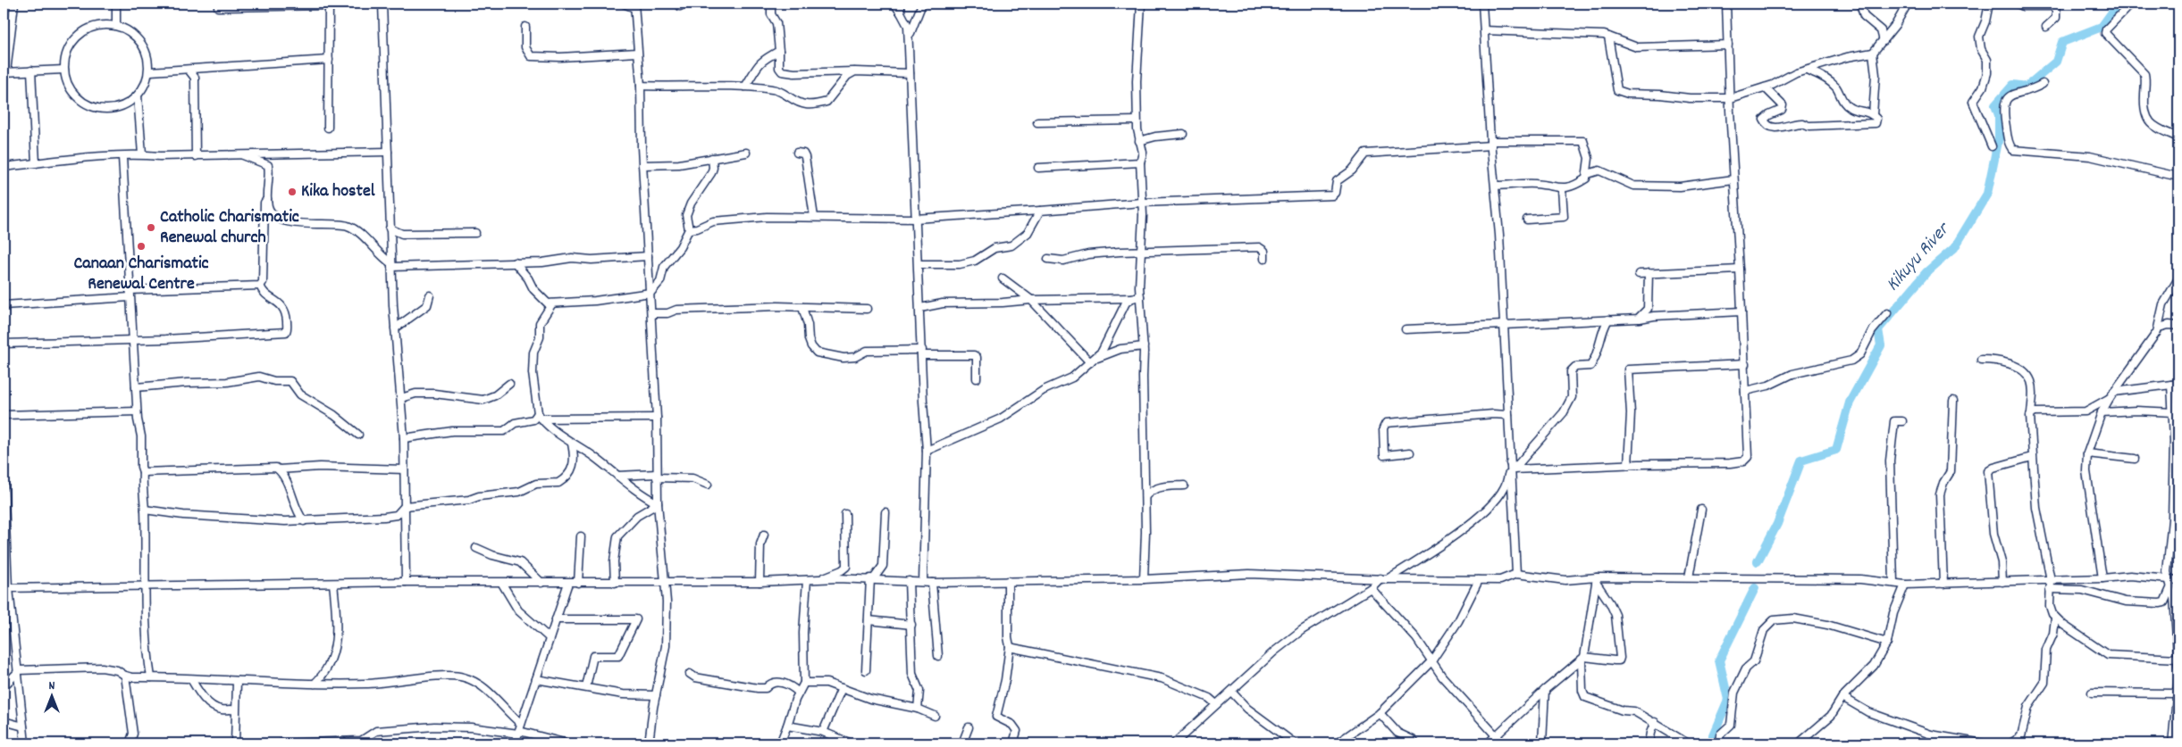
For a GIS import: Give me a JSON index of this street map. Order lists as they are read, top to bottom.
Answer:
{
  "water": ["Kikuyu River"],
  "places": ["Kika hostel", "Catholic Charismatic Renewal church", "Canaan Charismatic Renewal Centre"],
  "north": "top"
}
